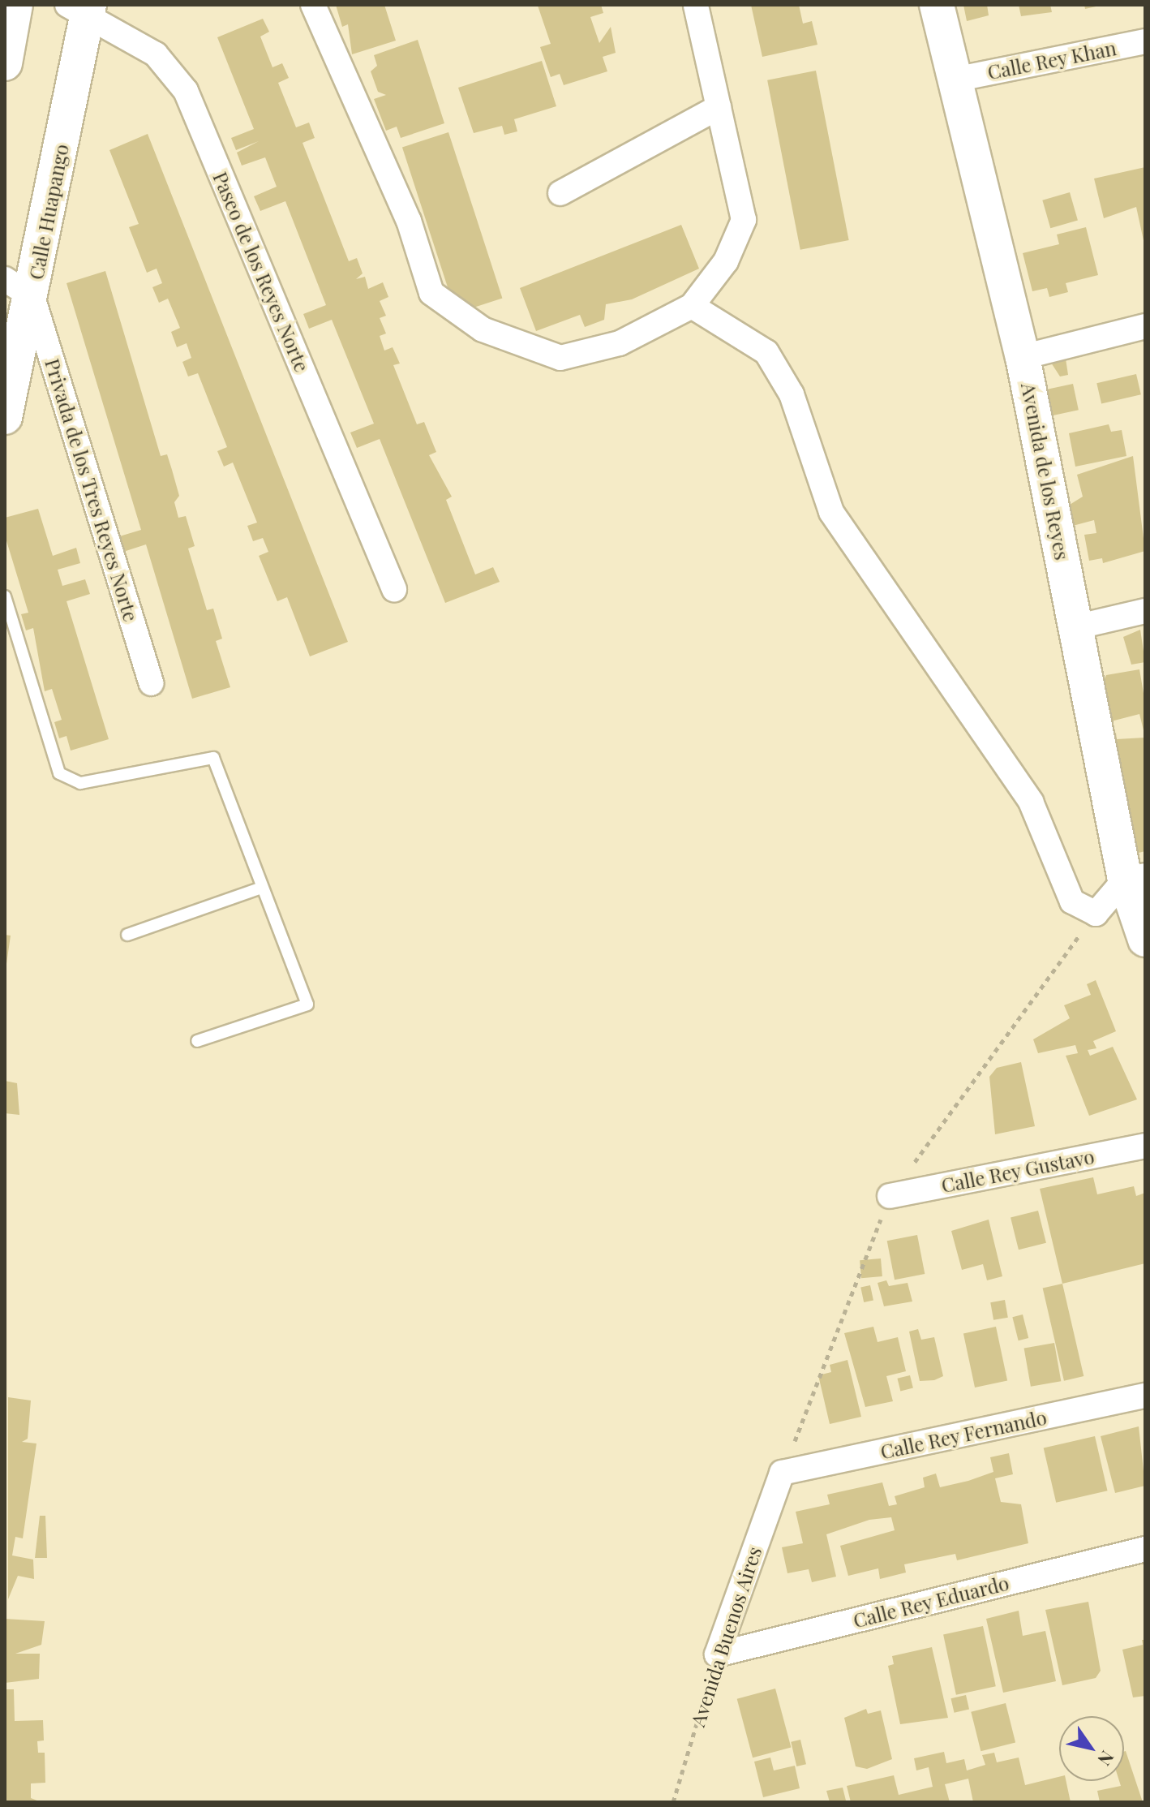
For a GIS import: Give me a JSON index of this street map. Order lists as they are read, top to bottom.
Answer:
{
  "streets": {
    "main road": ["Calle Huapango", "Avenida de los Reyes"],
    "street": [
      "Calle Rey Khan",
      "Paseo de los Reyes Norte",
      "Privada de los Tres Reyes Norte",
      "Calle Rey Gustavo",
      "Calle Rey Fernando",
      "Calle Rey Eduardo",
      "Avenida Buenos Aires"
    ]
  },
  "crossings": [
    ["Calle Rey Khan", "Avenida de los Reyes"],
    ["Calle Huapango", "Paseo de los Reyes Norte"],
    ["Calle Huapango", "Privada de los Tres Reyes Norte"],
    ["Calle Rey Fernando", "Avenida Buenos Aires"],
    ["Calle Rey Eduardo", "Avenida Buenos Aires"]
  ],
  "north": "bottom right"
}
